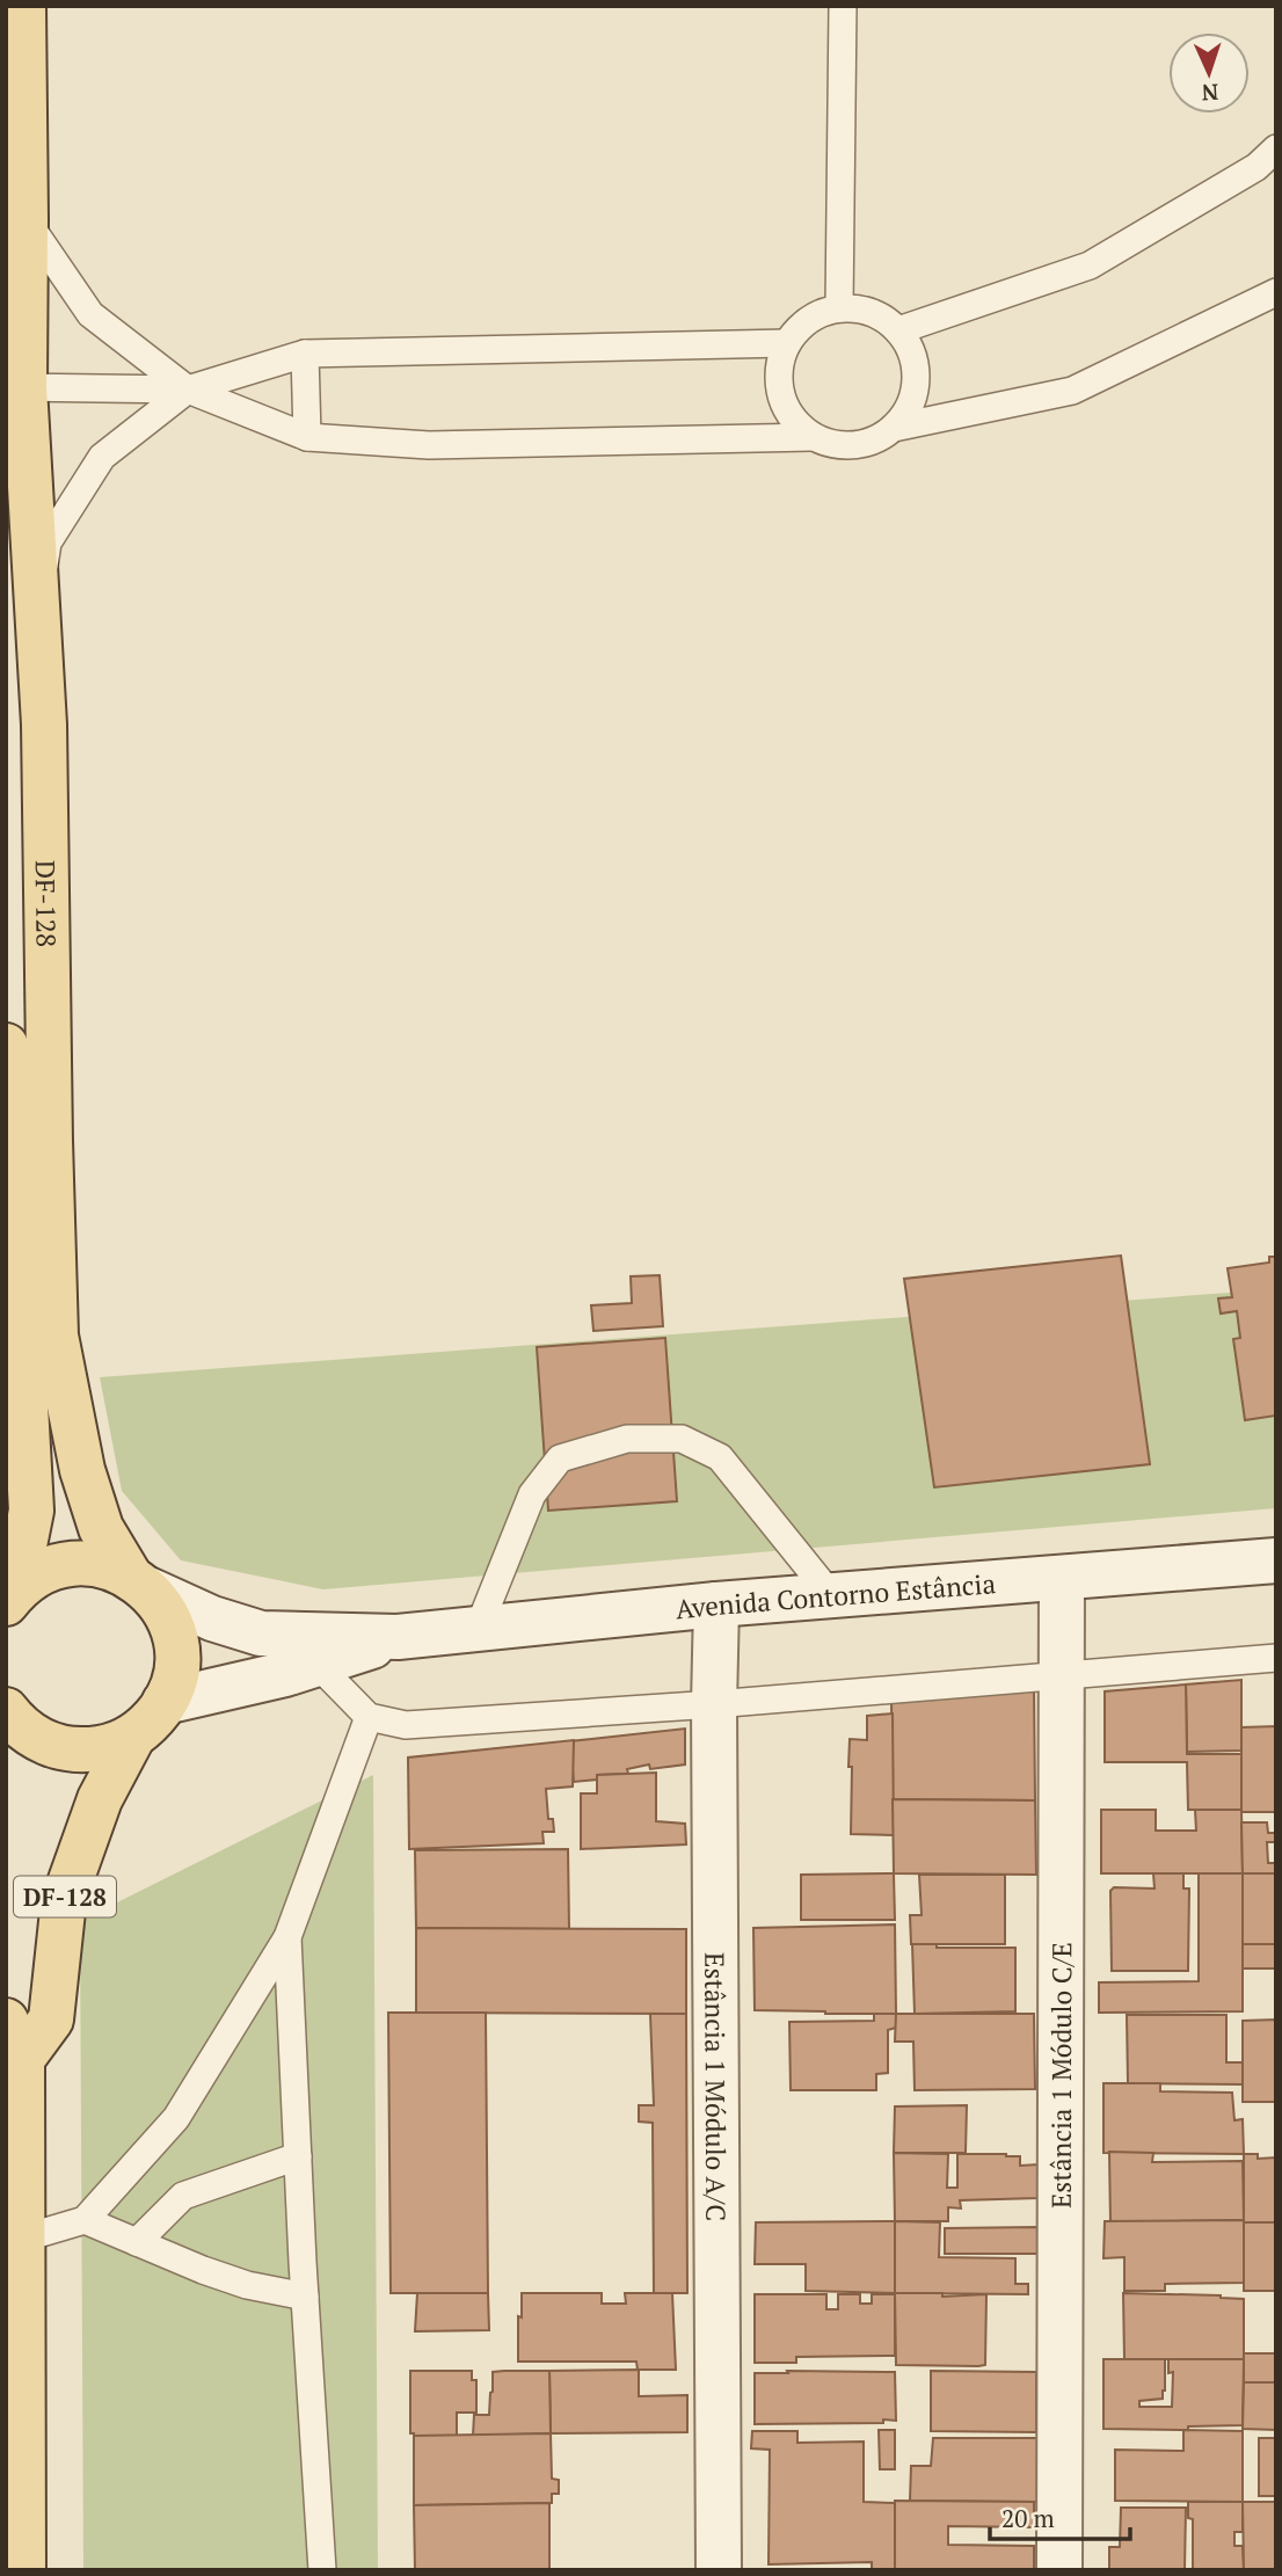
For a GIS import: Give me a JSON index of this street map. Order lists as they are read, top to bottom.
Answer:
{
  "streets": {
    "main road": ["DF-128"],
    "street": ["Avenida Contorno Estância", "Estância 1 Módulo C/E", "Estância 1 Módulo A/C"]
  },
  "crossings": [
    ["DF-128", "Avenida Contorno Estância"],
    ["Avenida Contorno Estância", "Estância 1 Módulo C/E"],
    ["Avenida Contorno Estância", "Estância 1 Módulo A/C"]
  ],
  "scale_bar": "20 m",
  "north": "bottom"
}
